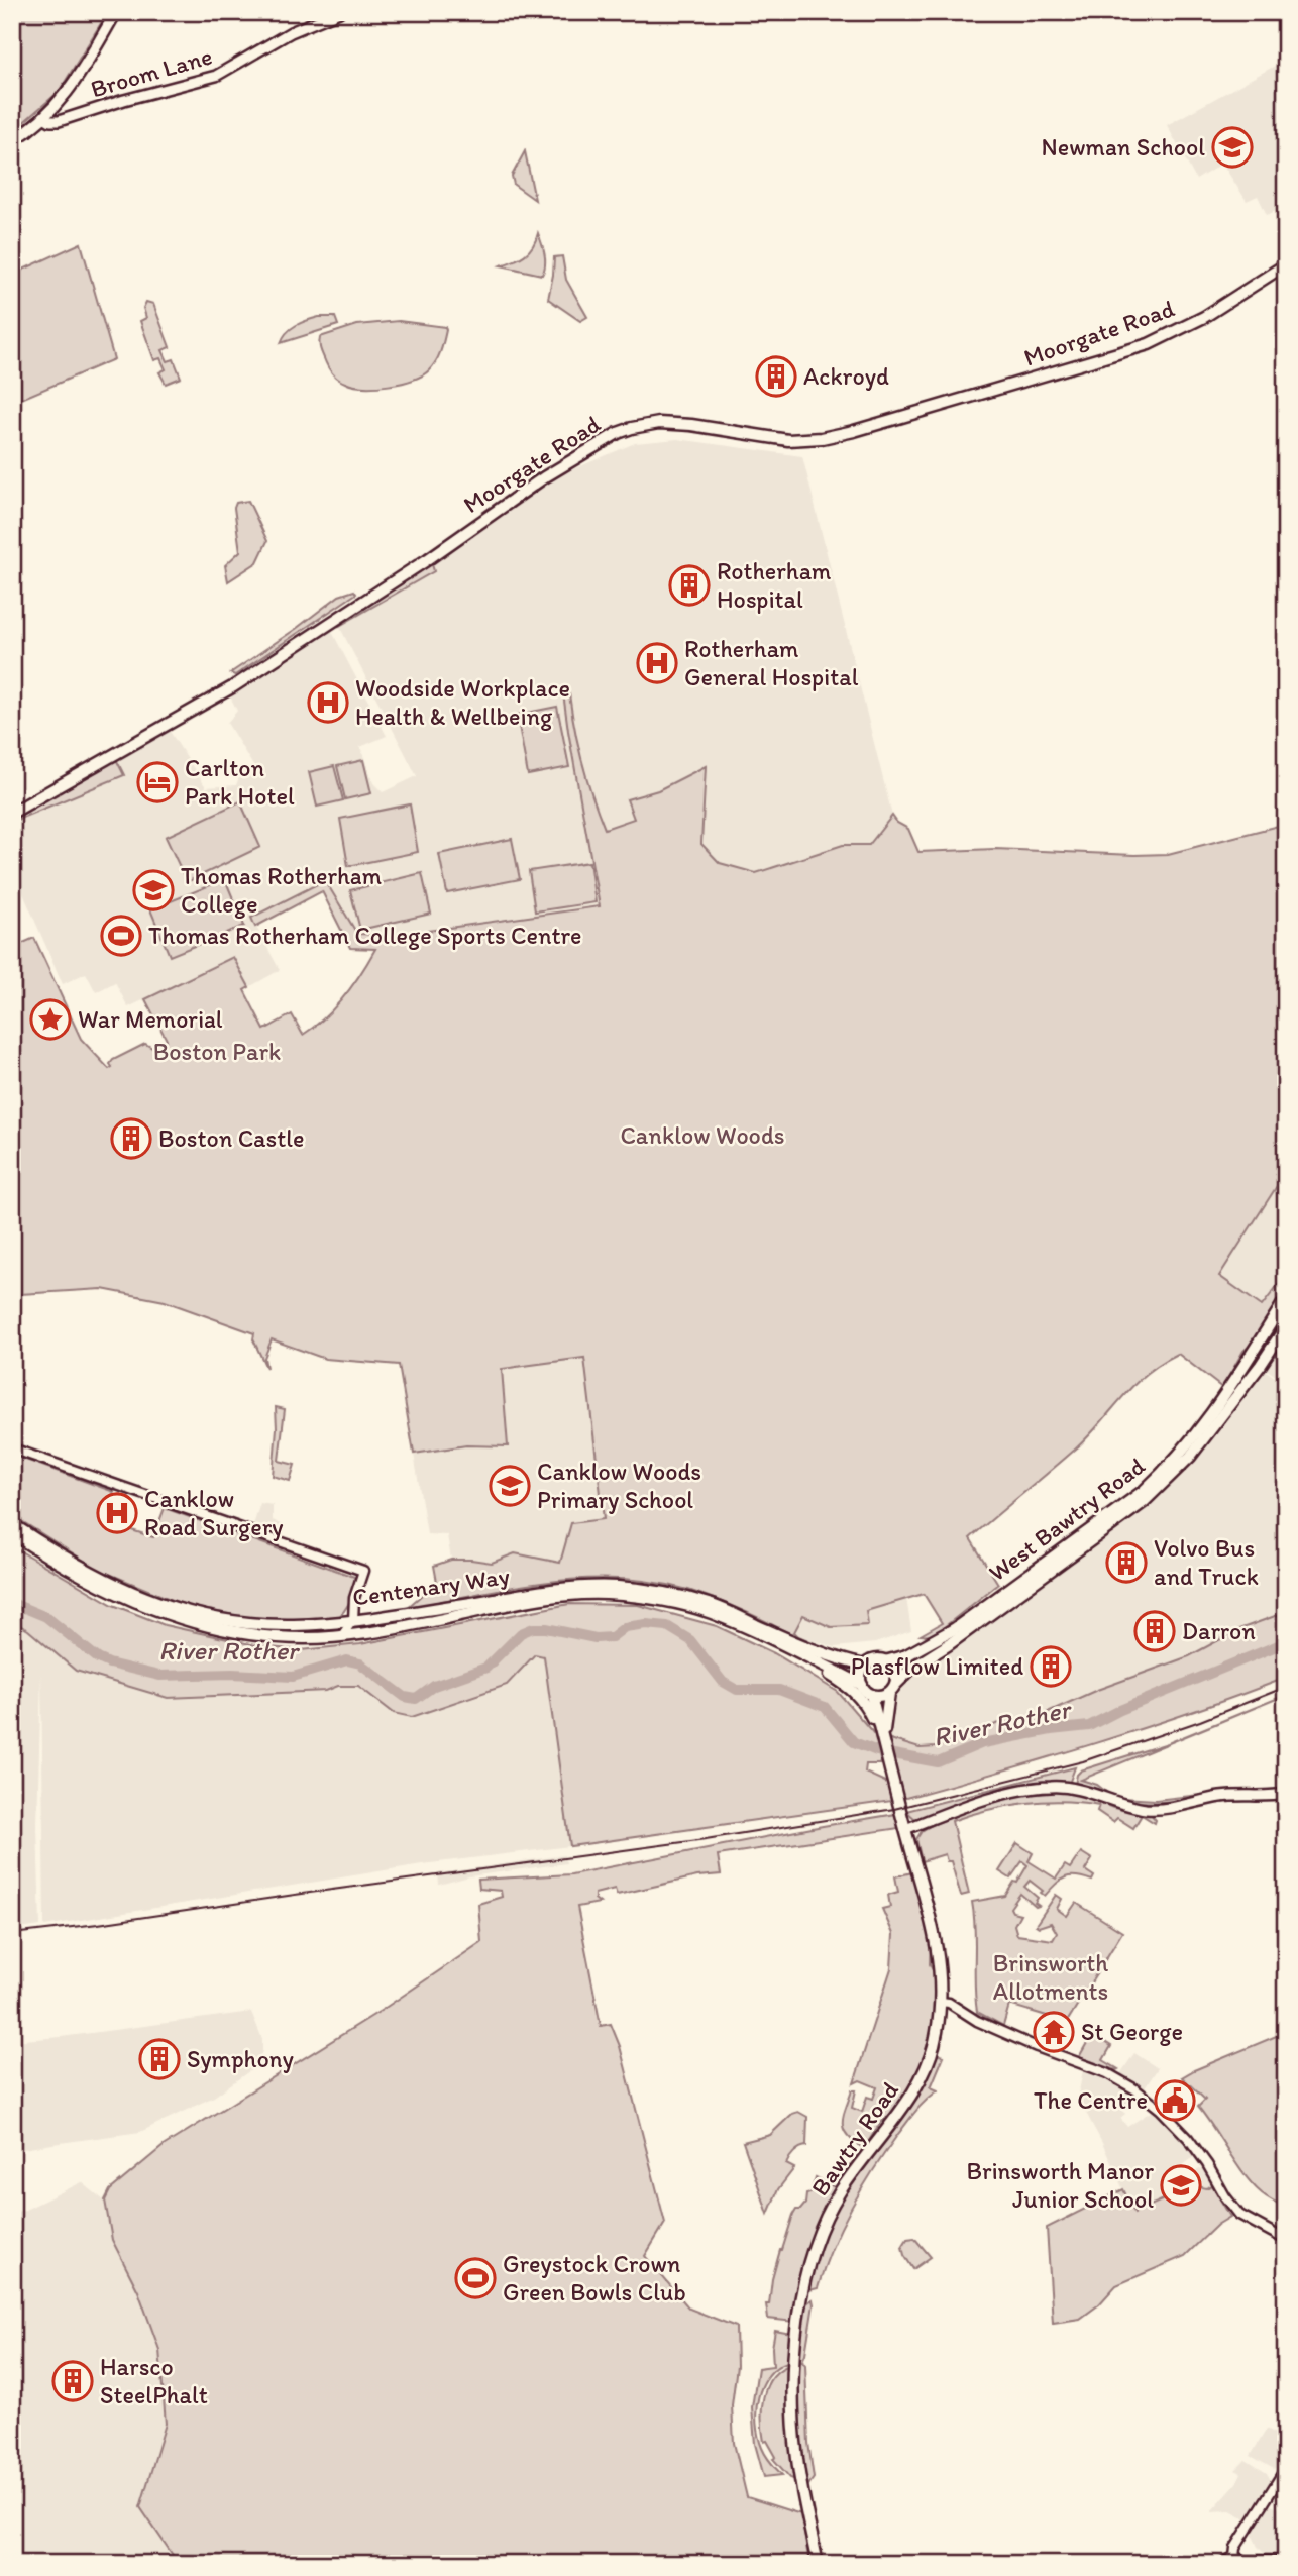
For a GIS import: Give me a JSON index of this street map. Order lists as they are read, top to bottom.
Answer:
{
  "streets": {
    "main road": [
      "Broom Lane",
      "Moorgate Road",
      "West Bawtry Road",
      "Centenary Way",
      "Bawtry Road"
    ]
  },
  "crossings": [
    ["West Bawtry Road", "Centenary Way"],
    ["West Bawtry Road", "Bawtry Road"],
    ["Centenary Way", "Bawtry Road"]
  ],
  "water": ["River Rother"],
  "parks": ["Boston Park", "Canklow Woods", "Brinsworth Allotments"],
  "places": {
    "school or university": [
      "Newman School",
      "Thomas Rotherham College",
      "Canklow Woods Primary School",
      "Brinsworth Manor Junior School"
    ],
    "building": [
      "Ackroyd",
      "Rotherham Hospital",
      "Boston Castle",
      "Volvo Bus and Truck",
      "Darron",
      "Plasflow Limited",
      "Symphony",
      "Harsco SteelPhalt"
    ],
    "hospital": ["Rotherham General Hospital", "Woodside Workplace Health & Wellbeing", "Canklow Road Surgery"],
    "hotel": ["Carlton Park Hotel"],
    "sports": ["Thomas Rotherham College Sports Centre", "Greystock Crown Green Bowls Club"],
    "place": ["War Memorial"],
    "temple": ["St George"],
    "public building": ["The Centre"]
  }
}
